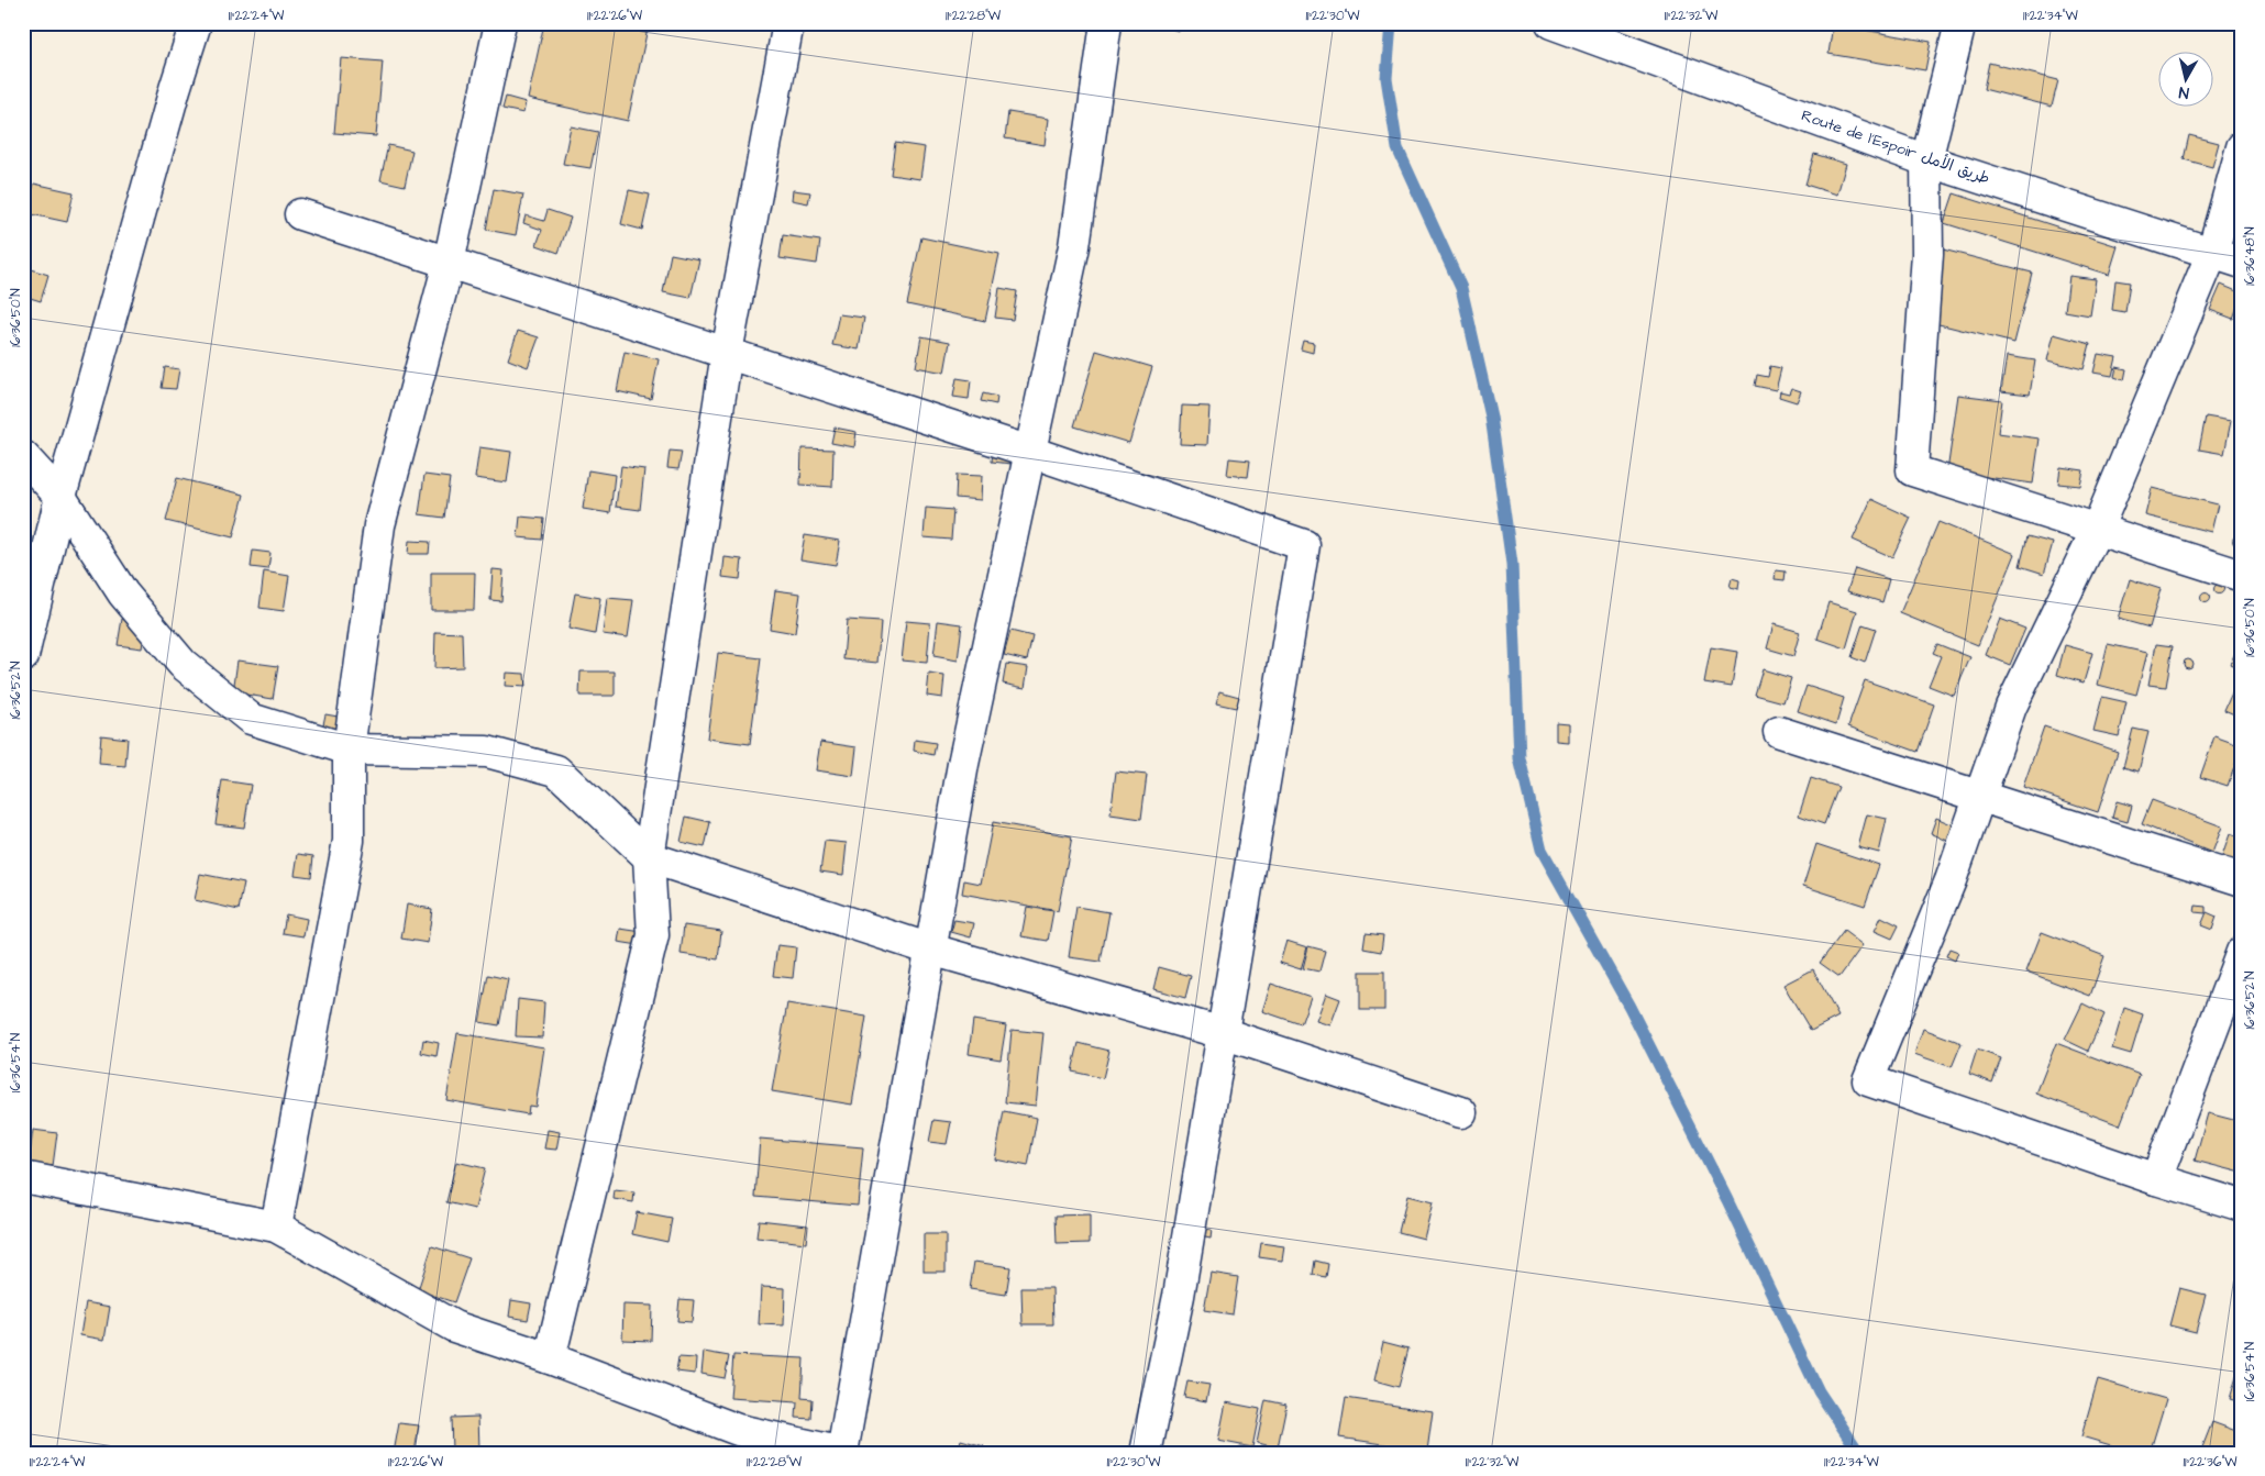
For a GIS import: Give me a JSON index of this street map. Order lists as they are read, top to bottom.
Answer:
{
  "streets": {
    "main road": ["Route de l’Espoir طريق الأمل"]
  },
  "north": "bottom",
  "coordinates": [
    "11°22'24\"W",
    "11°22'26\"W",
    "11°22'28\"W",
    "11°22'30\"W",
    "11°22'32\"W",
    "11°22'34\"W",
    "16°36'48\"N",
    "16°36'50\"N",
    "16°36'52\"N",
    "16°36'54\"N",
    "11°22'36\"W"
  ]
}
